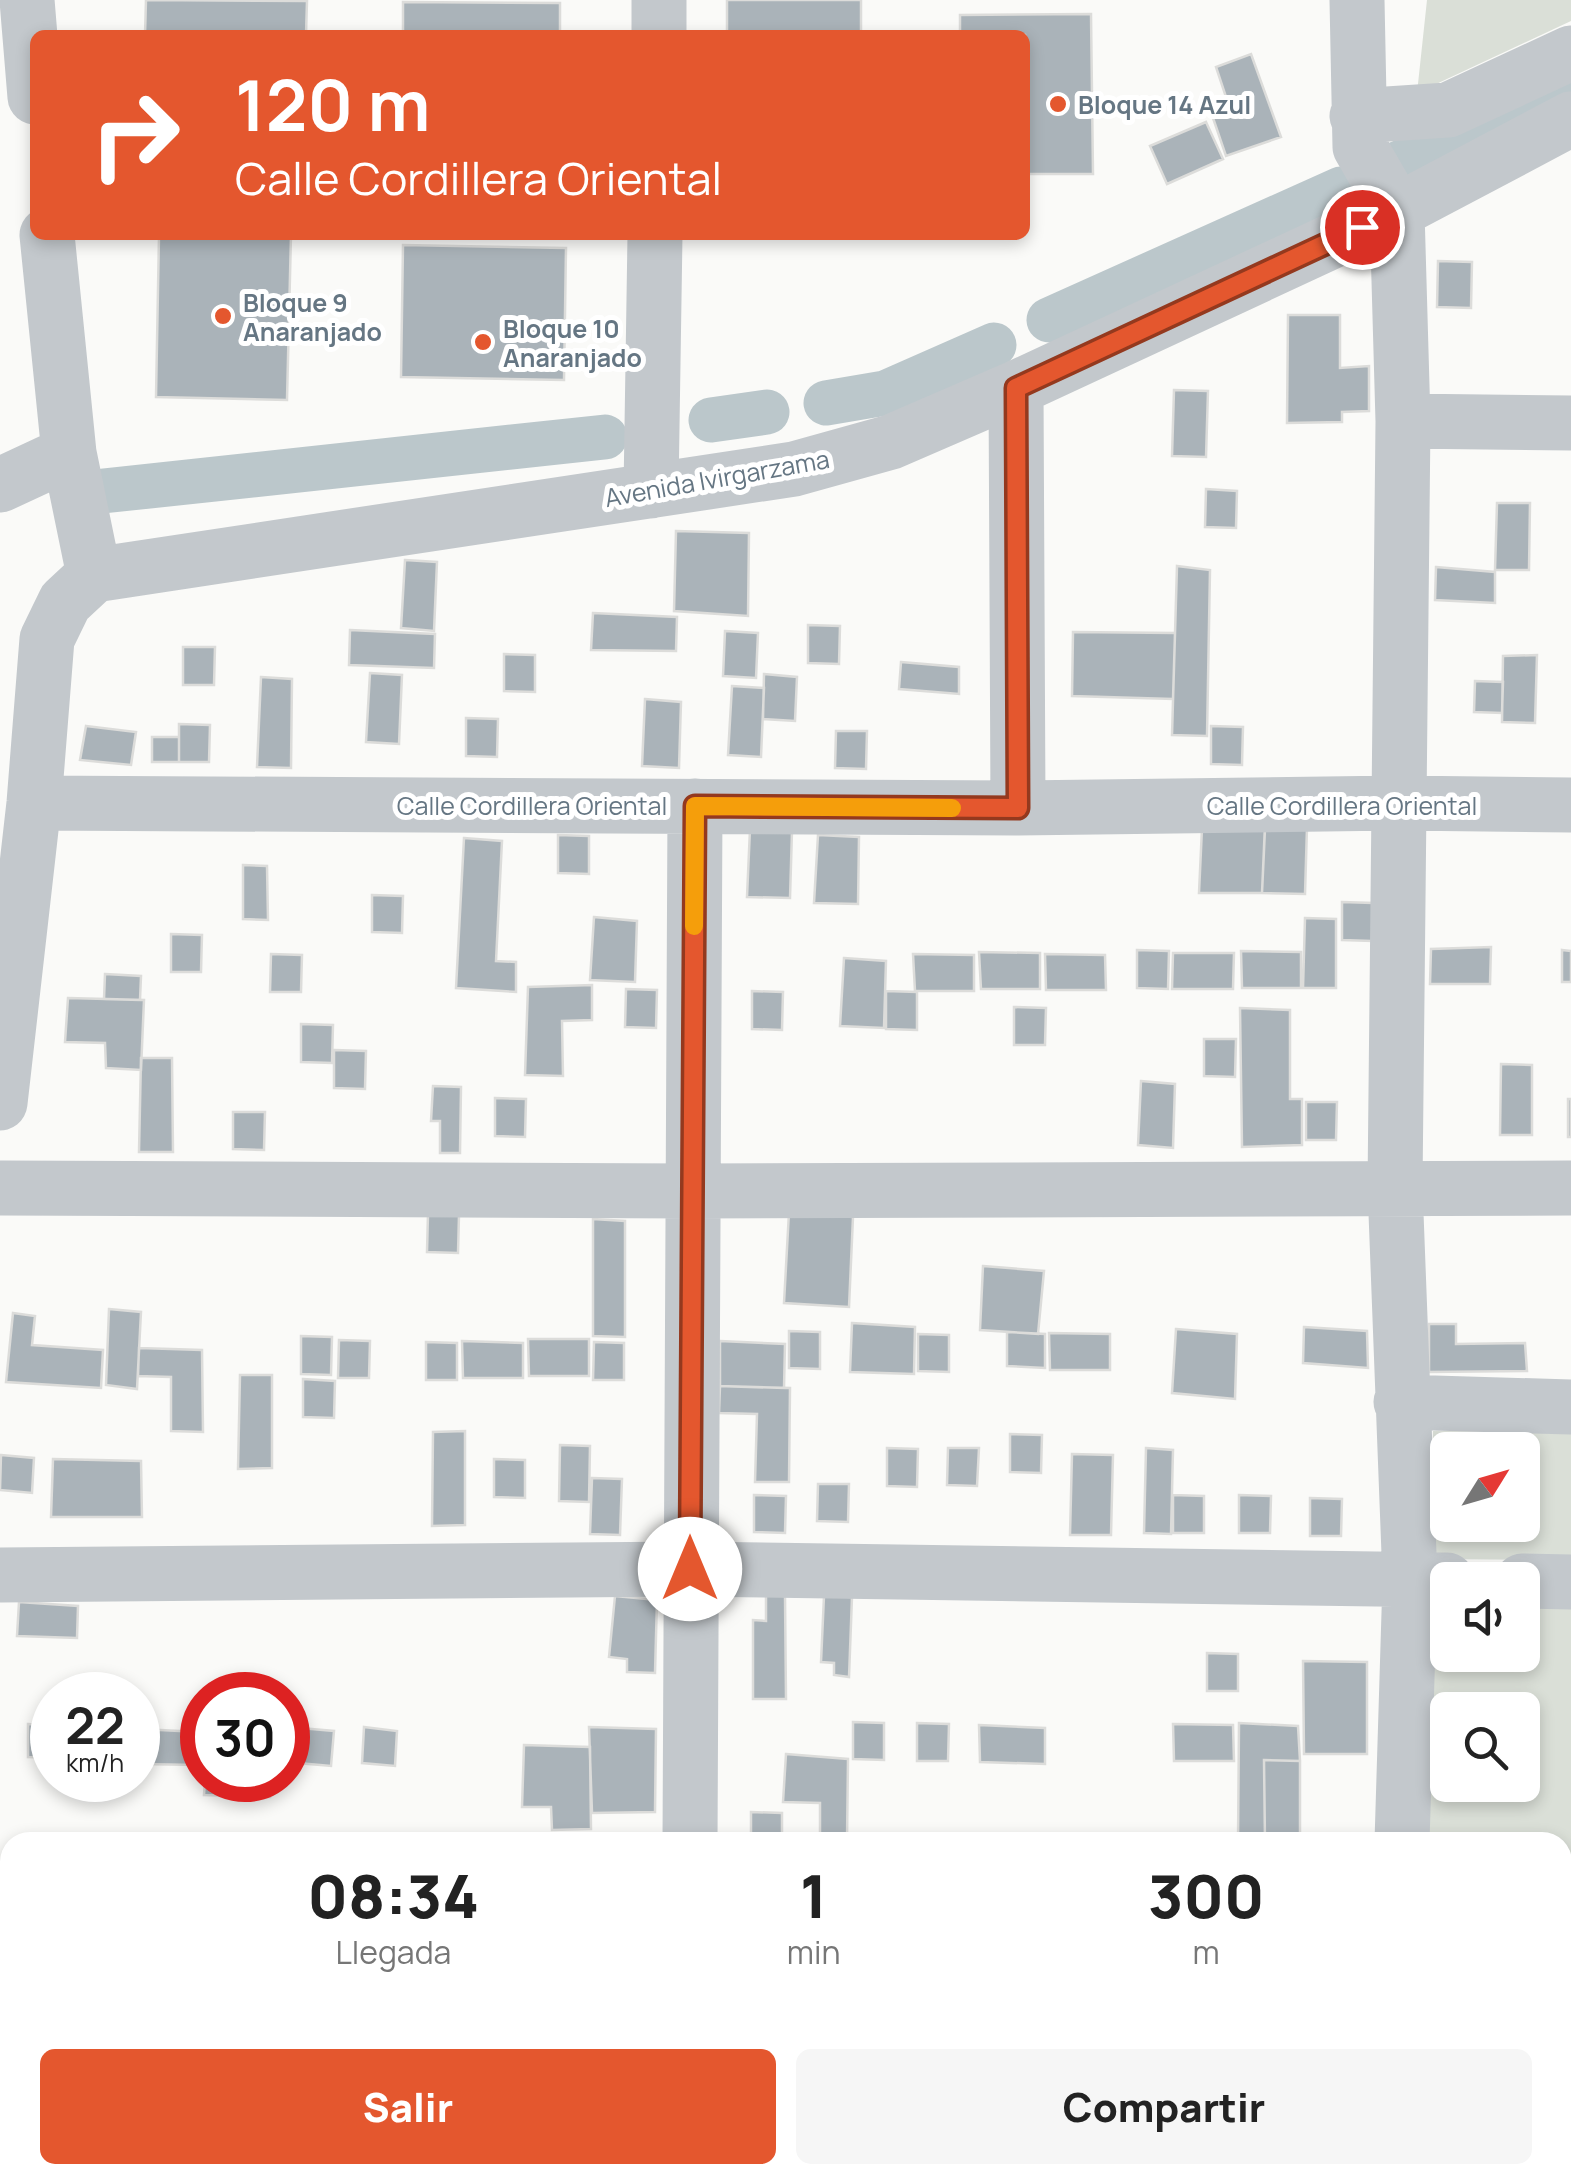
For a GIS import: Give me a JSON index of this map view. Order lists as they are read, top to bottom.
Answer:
{
  "streets": {
    "street": ["Avenida Ivirgarzama", "Calle Cordillera Oriental"]
  },
  "places": ["Bloque 14 Azul", "Bloque 9 Anaranjado", "Bloque 10 Anaranjado"],
  "north": "top right",
  "page": {
    "turn": ["120 m", "Calle Cordillera Oriental"],
    "speed": "22 km/h",
    "limit": "30",
    "eta": [
      "08:34",
      "Llegada",
      "1",
      "min",
      "300",
      "m"
    ],
    "buttons": ["Salir", "Compartir"]
  }
}
